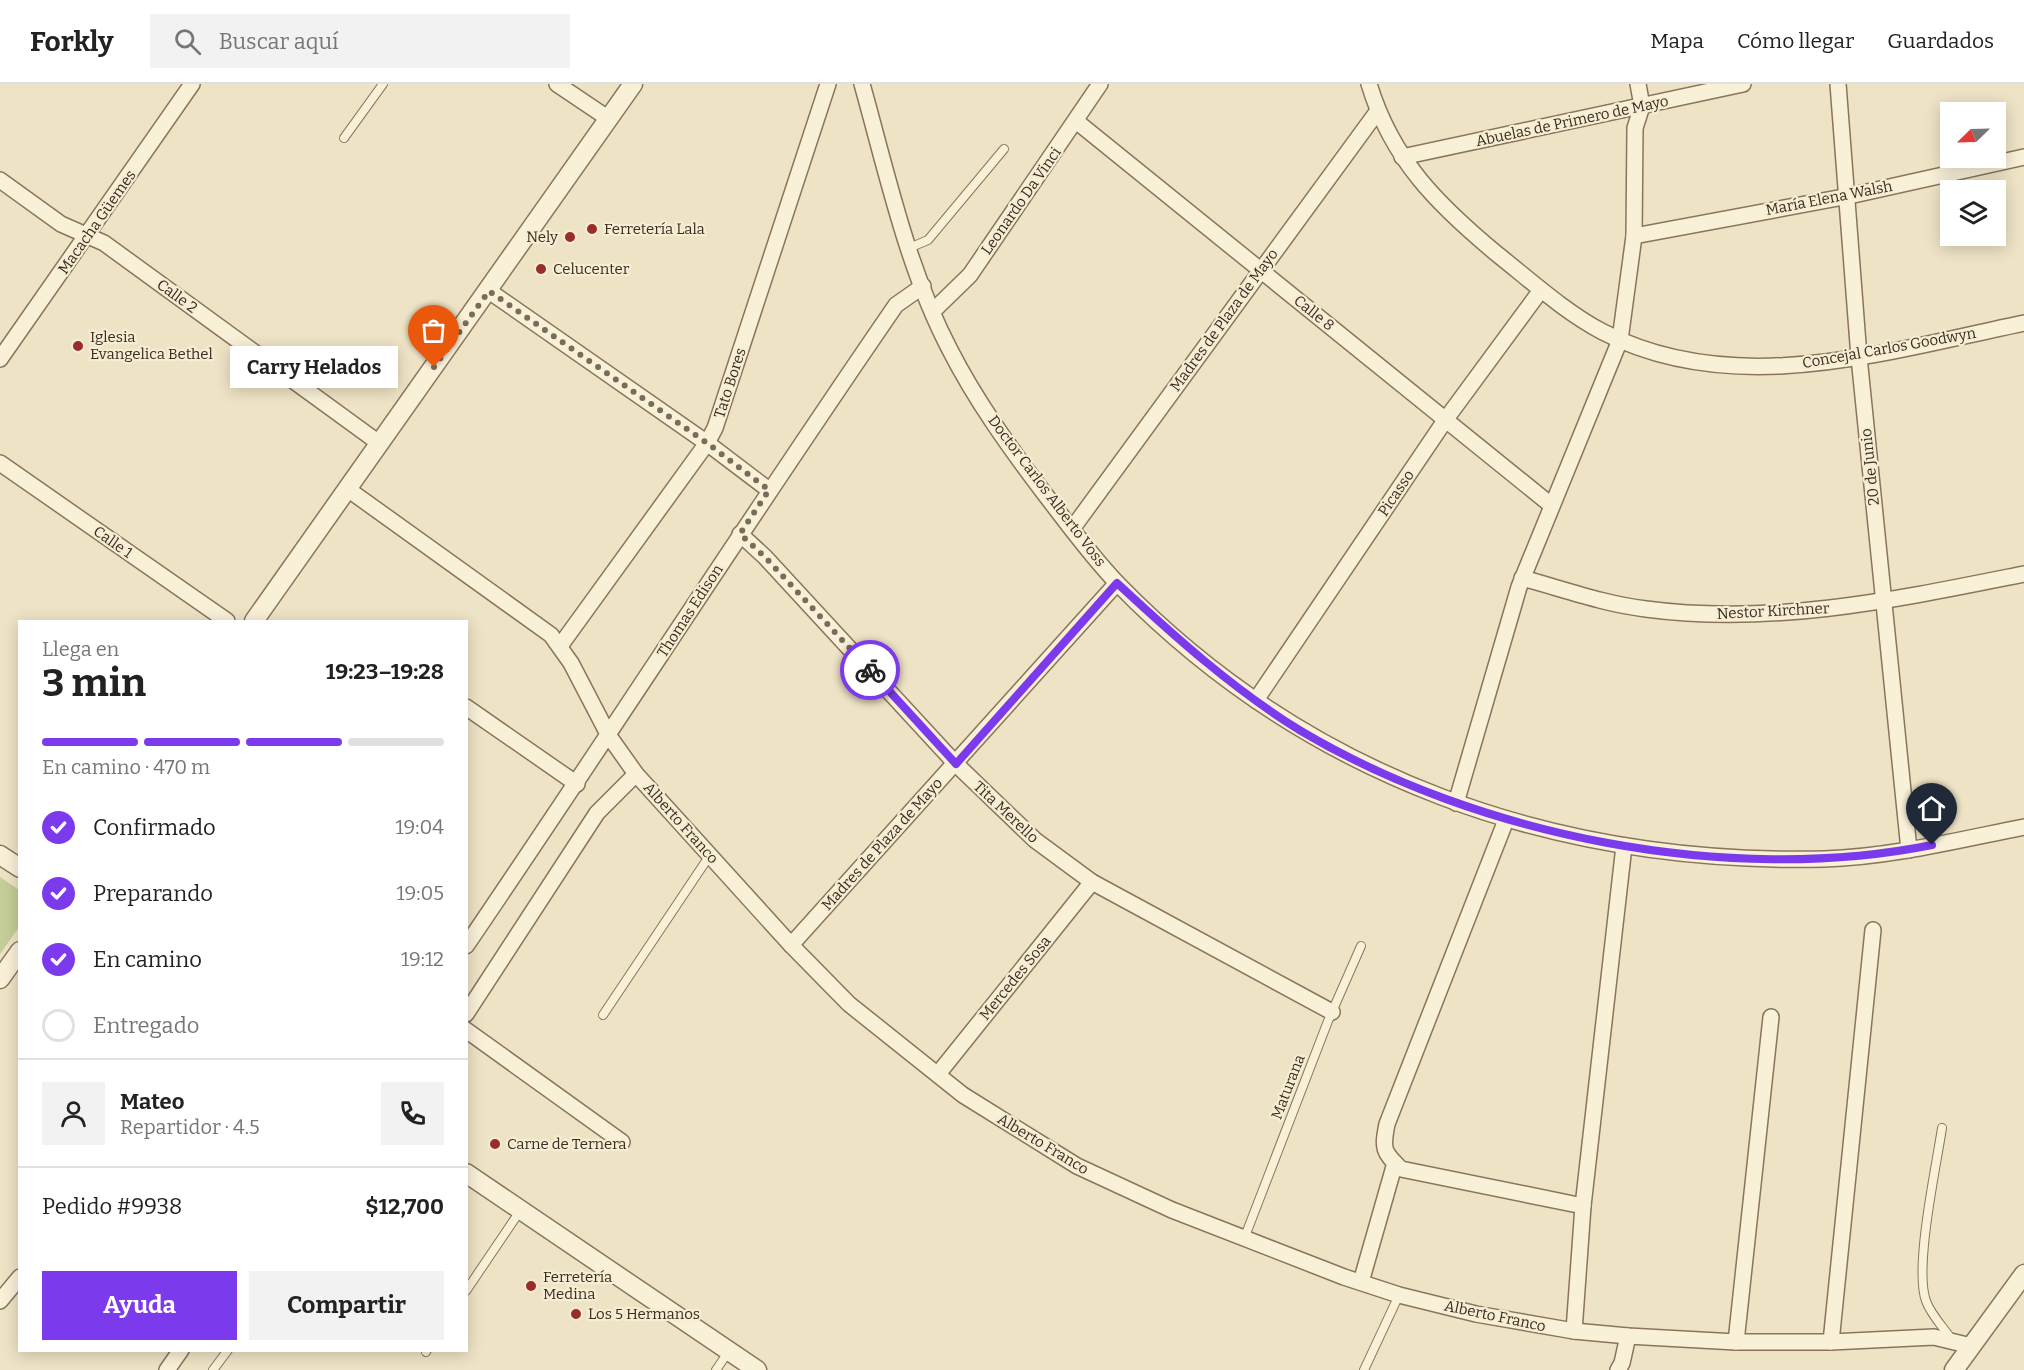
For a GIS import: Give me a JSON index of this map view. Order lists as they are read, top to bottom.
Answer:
{
  "streets": {
    "street": [
      "Abuelas de Primero de Mayo",
      "María Elena Walsh",
      "Leonardo Da Vinci",
      "Macacha Güemes",
      "Calle 2",
      "Calle 8",
      "Madres de Plaza de Mayo",
      "Concejal Carlos Goodwyn",
      "Tato Bores",
      "20 de Junio",
      "Doctor Carlos Alberto Voss",
      "Picasso",
      "Calle 1",
      "Thomas Edison",
      "Nestor Kirchner",
      "Tita Merello",
      "Alberto Franco",
      "Mercedes Sosa"
    ],
    "lane": ["Maturana"]
  },
  "crossings": [
    ["Abuelas de Primero de Mayo", "Concejal Carlos Goodwyn"],
    ["María Elena Walsh", "20 de Junio"],
    ["Leonardo Da Vinci", "Calle 8"],
    ["Leonardo Da Vinci", "Doctor Carlos Alberto Voss"],
    ["Macacha Güemes", "Calle 2"],
    ["Calle 8", "Madres de Plaza de Mayo"],
    ["Calle 8", "Picasso"],
    ["Madres de Plaza de Mayo", "Concejal Carlos Goodwyn"],
    ["Madres de Plaza de Mayo", "Doctor Carlos Alberto Voss"],
    ["Madres de Plaza de Mayo", "Tita Merello"],
    ["Madres de Plaza de Mayo", "Alberto Franco"],
    ["Concejal Carlos Goodwyn", "20 de Junio"],
    ["Concejal Carlos Goodwyn", "Picasso"],
    ["Tato Bores", "Alberto Franco"],
    ["20 de Junio", "Doctor Carlos Alberto Voss"],
    ["20 de Junio", "Nestor Kirchner"],
    ["Doctor Carlos Alberto Voss", "Picasso"],
    ["Doctor Carlos Alberto Voss", "Thomas Edison"],
    ["Thomas Edison", "Tita Merello"],
    ["Thomas Edison", "Alberto Franco"],
    ["Tita Merello", "Mercedes Sosa"],
    ["Tita Merello", "Maturana"],
    ["Alberto Franco", "Mercedes Sosa"],
    ["Alberto Franco", "Maturana"]
  ],
  "places": [
    "Ferretería Lala",
    "Nely",
    "Celucenter",
    "Iglesia Evangelica Bethel",
    "Carry Helados",
    "Carne de Ternera",
    "Ferretería Medina",
    "Los 5 Hermanos"
  ],
  "north": "bottom left",
  "page": {
    "header": "Forkly",
    "search": "Buscar aquí",
    "nav": ["Mapa", "Cómo llegar", "Guardados"],
    "bubble": "Carry Helados",
    "heading": ["3 min", "Llega en", "19:23–19:28"],
    "panel": [
      "Mateo",
      "Repartidor · 4.5",
      "Pedido #9938",
      "$12,700"
    ],
    "bar": "En camino · 470 m",
    "list": [
      ["Confirmado", "19:04"],
      ["Preparando", "19:05"],
      ["En camino", "19:12"],
      "Entregado"
    ],
    "buttons": ["Ayuda", "Compartir"]
  }
}
